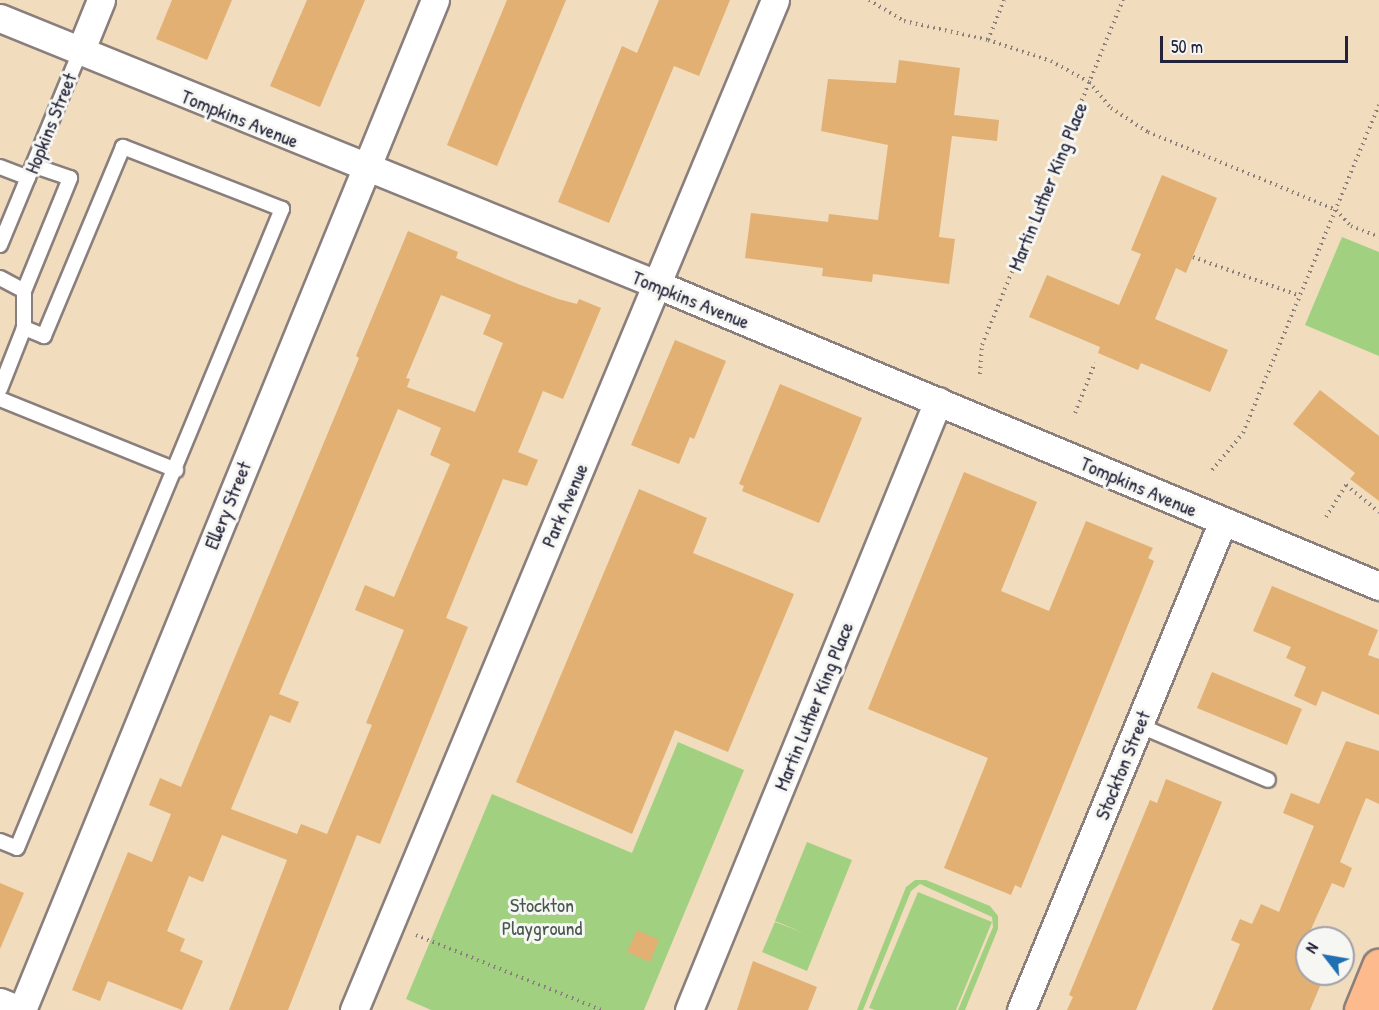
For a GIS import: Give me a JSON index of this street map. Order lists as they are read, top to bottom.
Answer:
{
  "streets": {
    "street": [
      "Tompkins Avenue",
      "Hopkins Street",
      "Martin Luther King Place",
      "Ellery Street",
      "Park Avenue",
      "Stockton Street"
    ]
  },
  "crossings": [
    ["Tompkins Avenue", "Hopkins Street"],
    ["Tompkins Avenue", "Martin Luther King Place"],
    ["Tompkins Avenue", "Ellery Street"],
    ["Tompkins Avenue", "Park Avenue"],
    ["Tompkins Avenue", "Stockton Street"]
  ],
  "parks": ["Stockton Playground"],
  "scale_bar": "50 m",
  "north": "top left"
}
